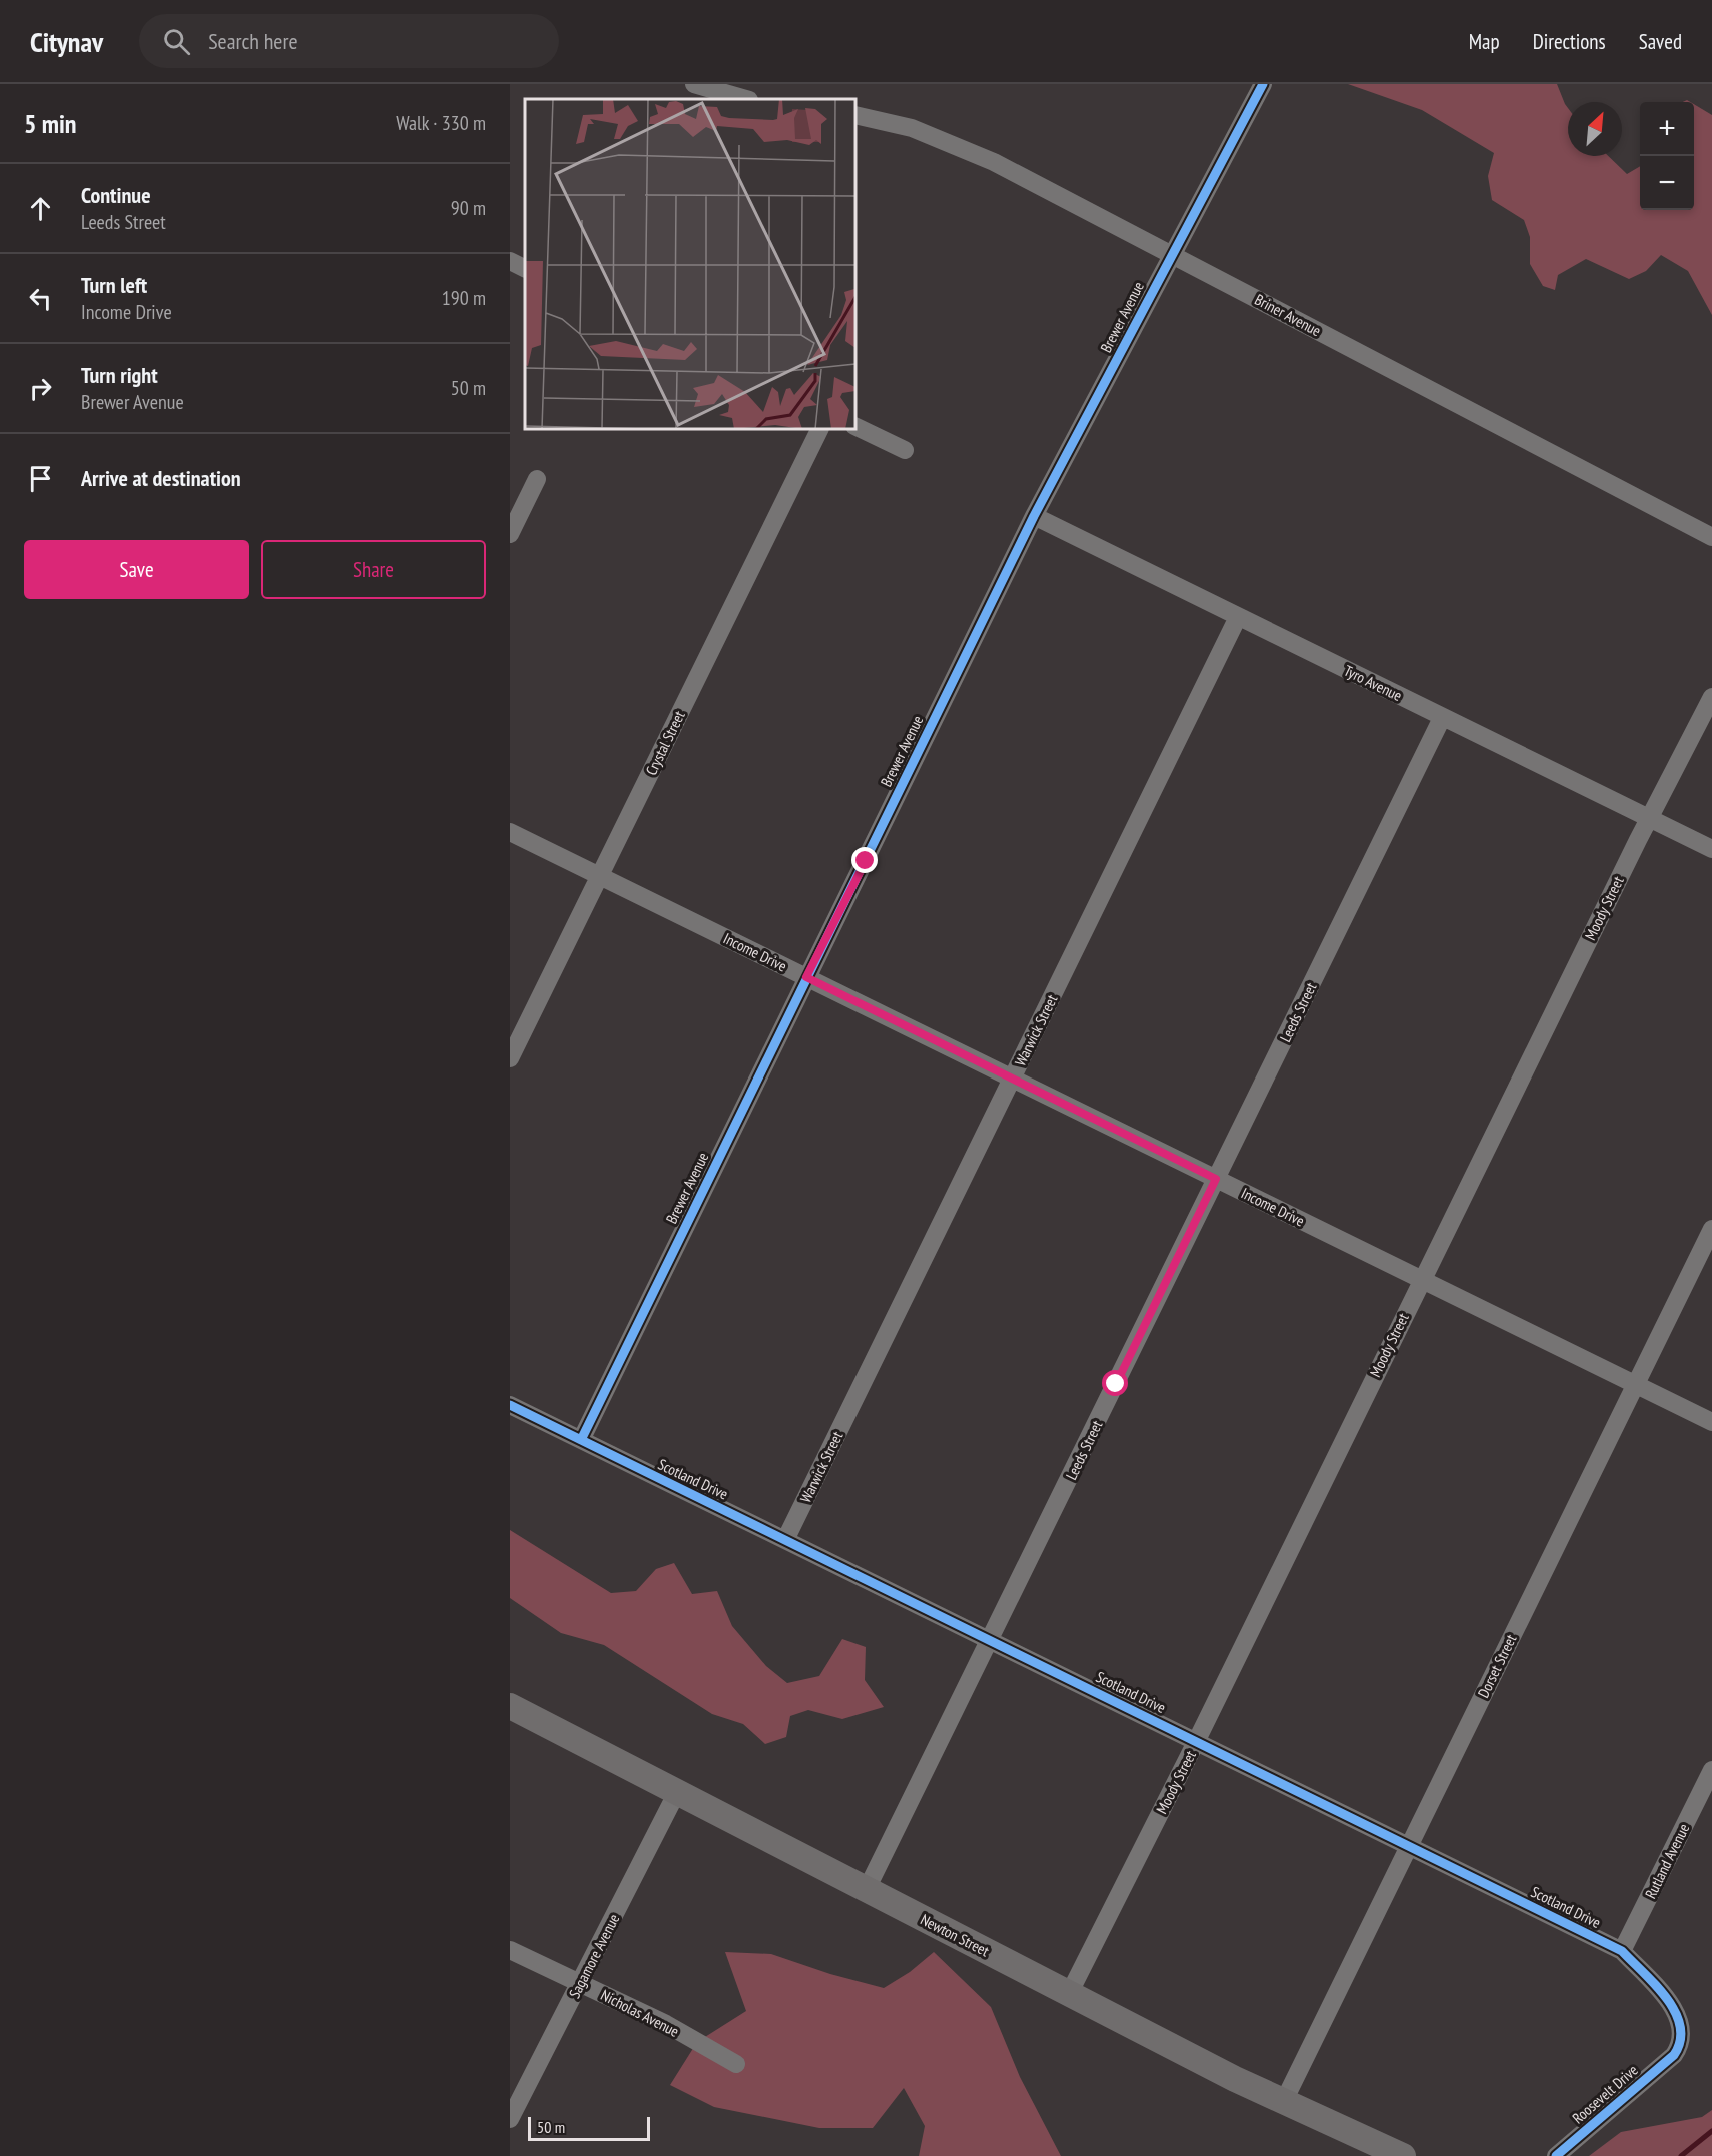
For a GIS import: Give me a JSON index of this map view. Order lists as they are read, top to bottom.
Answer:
{
  "streets": {
    "street": [
      "Briner Avenue",
      "Brewer Avenue",
      "Tyro Avenue",
      "Crystal Street",
      "Moody Street",
      "Income Drive",
      "Leeds Street",
      "Warwick Street",
      "Scotland Drive",
      "Dorset Street",
      "Rutland Avenue",
      "Newton Street",
      "Sagamore Avenue",
      "Nicholas Avenue",
      "Roosevelt Drive"
    ]
  },
  "crossings": [
    ["Briner Avenue", "Brewer Avenue"],
    ["Brewer Avenue", "Tyro Avenue"],
    ["Brewer Avenue", "Income Drive"],
    ["Brewer Avenue", "Scotland Drive"],
    ["Tyro Avenue", "Moody Street"],
    ["Tyro Avenue", "Leeds Street"],
    ["Tyro Avenue", "Warwick Street"],
    ["Crystal Street", "Income Drive"],
    ["Moody Street", "Income Drive"],
    ["Moody Street", "Scotland Drive"],
    ["Moody Street", "Newton Street"],
    ["Income Drive", "Leeds Street"],
    ["Income Drive", "Warwick Street"],
    ["Income Drive", "Dorset Street"],
    ["Leeds Street", "Scotland Drive"],
    ["Leeds Street", "Newton Street"],
    ["Warwick Street", "Scotland Drive"],
    ["Scotland Drive", "Dorset Street"],
    ["Scotland Drive", "Rutland Avenue"],
    ["Scotland Drive", "Roosevelt Drive"],
    ["Dorset Street", "Newton Street"],
    ["Newton Street", "Sagamore Avenue"],
    ["Sagamore Avenue", "Nicholas Avenue"]
  ],
  "scale_bar": "50 m",
  "north": "top right",
  "page": {
    "header": "Citynav",
    "search": "Search here",
    "nav": ["Map", "Directions", "Saved"],
    "heading": ["5 min", "Walk · 330 m"],
    "map_buttons": ["+", "−"],
    "list": [
      ["Continue", "Leeds Street", "90 m"],
      ["Turn left", "Income Drive", "190 m"],
      ["Turn right", "Brewer Avenue", "50 m"],
      "Arrive at destination"
    ],
    "buttons": ["Save", "Share"],
    "scale": "50 m"
  }
}
